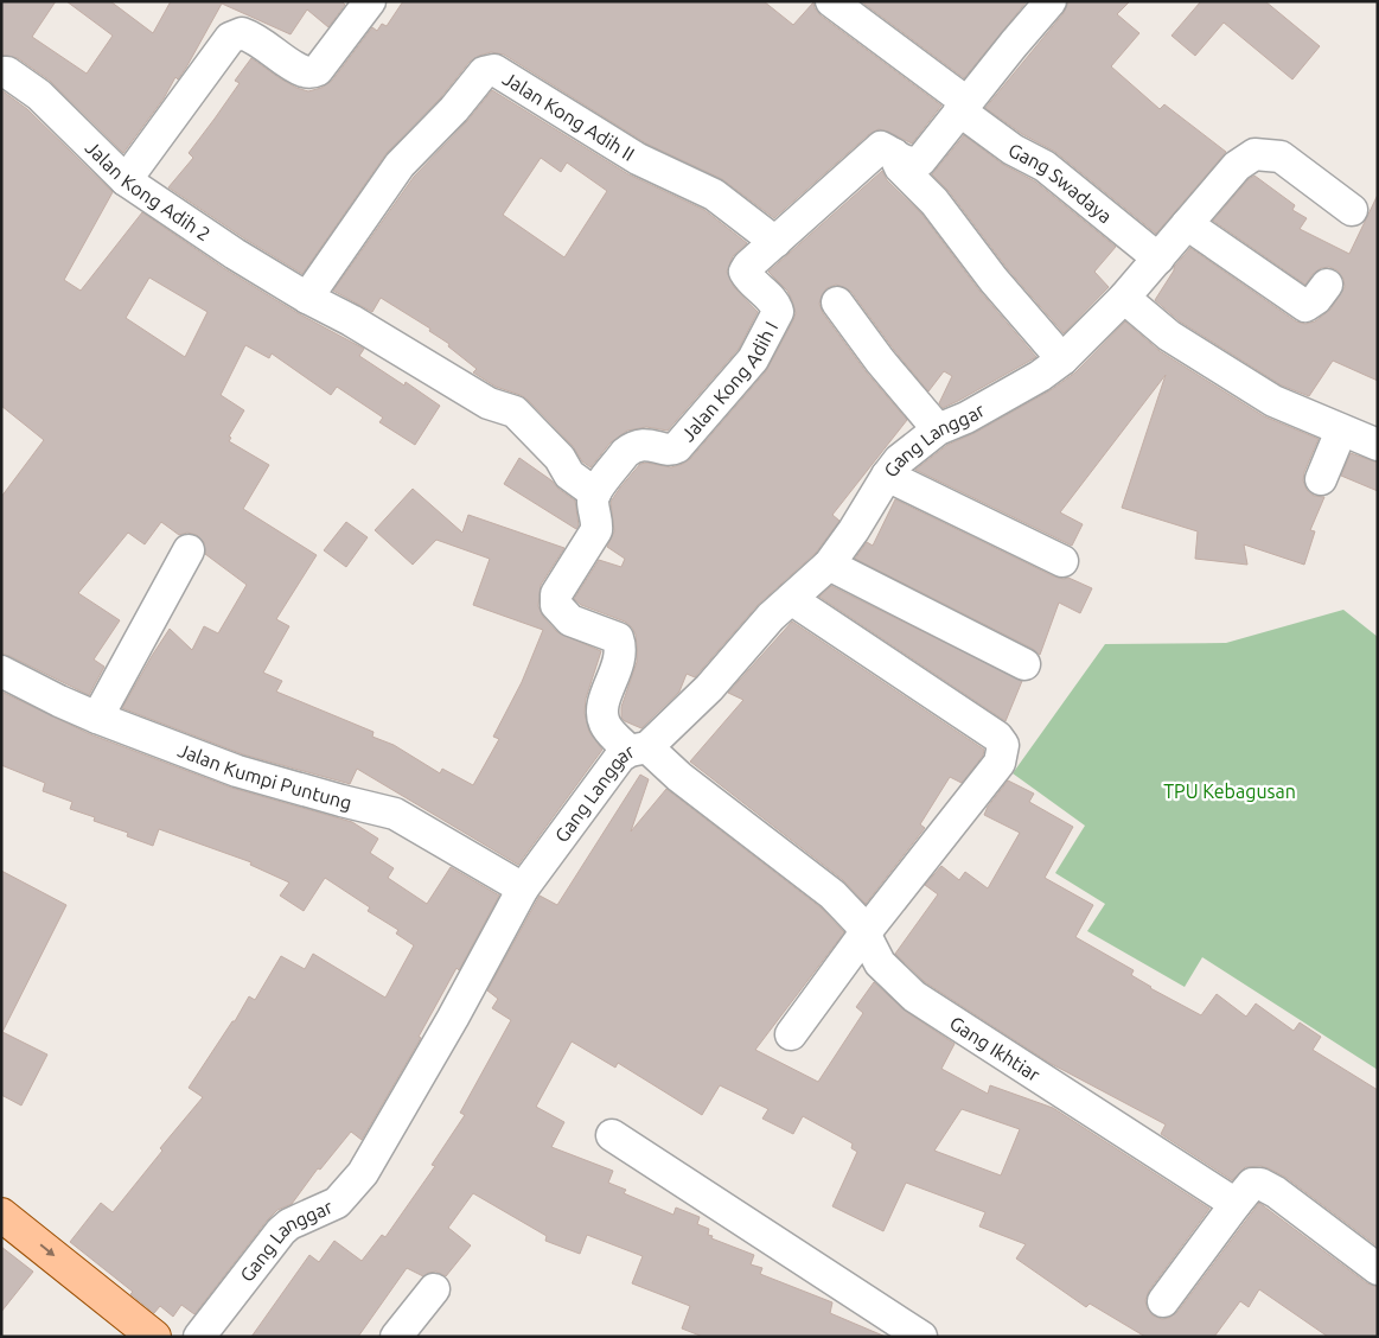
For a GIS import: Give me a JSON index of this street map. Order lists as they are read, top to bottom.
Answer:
{
  "streets": {
    "street": [
      "Jalan Kong Adih II",
      "Gang Swadaya",
      "Jalan Kong Adih 2",
      "Jalan Kong Adih I",
      "Gang Langgar",
      "Jalan Kumpi Puntung",
      "Gang Ikhtiar"
    ]
  },
  "crossings": [
    ["Jalan Kong Adih II", "Jalan Kong Adih 2"],
    ["Jalan Kong Adih II", "Jalan Kong Adih I"],
    ["Gang Swadaya", "Jalan Kong Adih I"],
    ["Gang Swadaya", "Gang Langgar"],
    ["Jalan Kong Adih 2", "Jalan Kong Adih I"],
    ["Gang Langgar", "Jalan Kumpi Puntung"],
    ["Gang Langgar", "Gang Ikhtiar"]
  ],
  "parks": ["TPU Kebagusan"]
}
